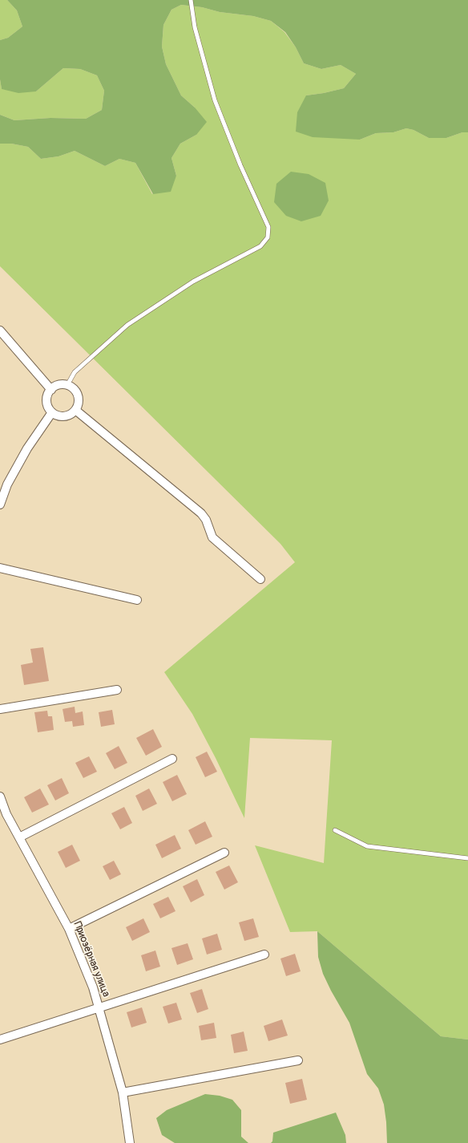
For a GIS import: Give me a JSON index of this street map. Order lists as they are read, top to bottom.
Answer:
{
  "streets": {
    "street": ["Приозёрная улица"]
  }
}
